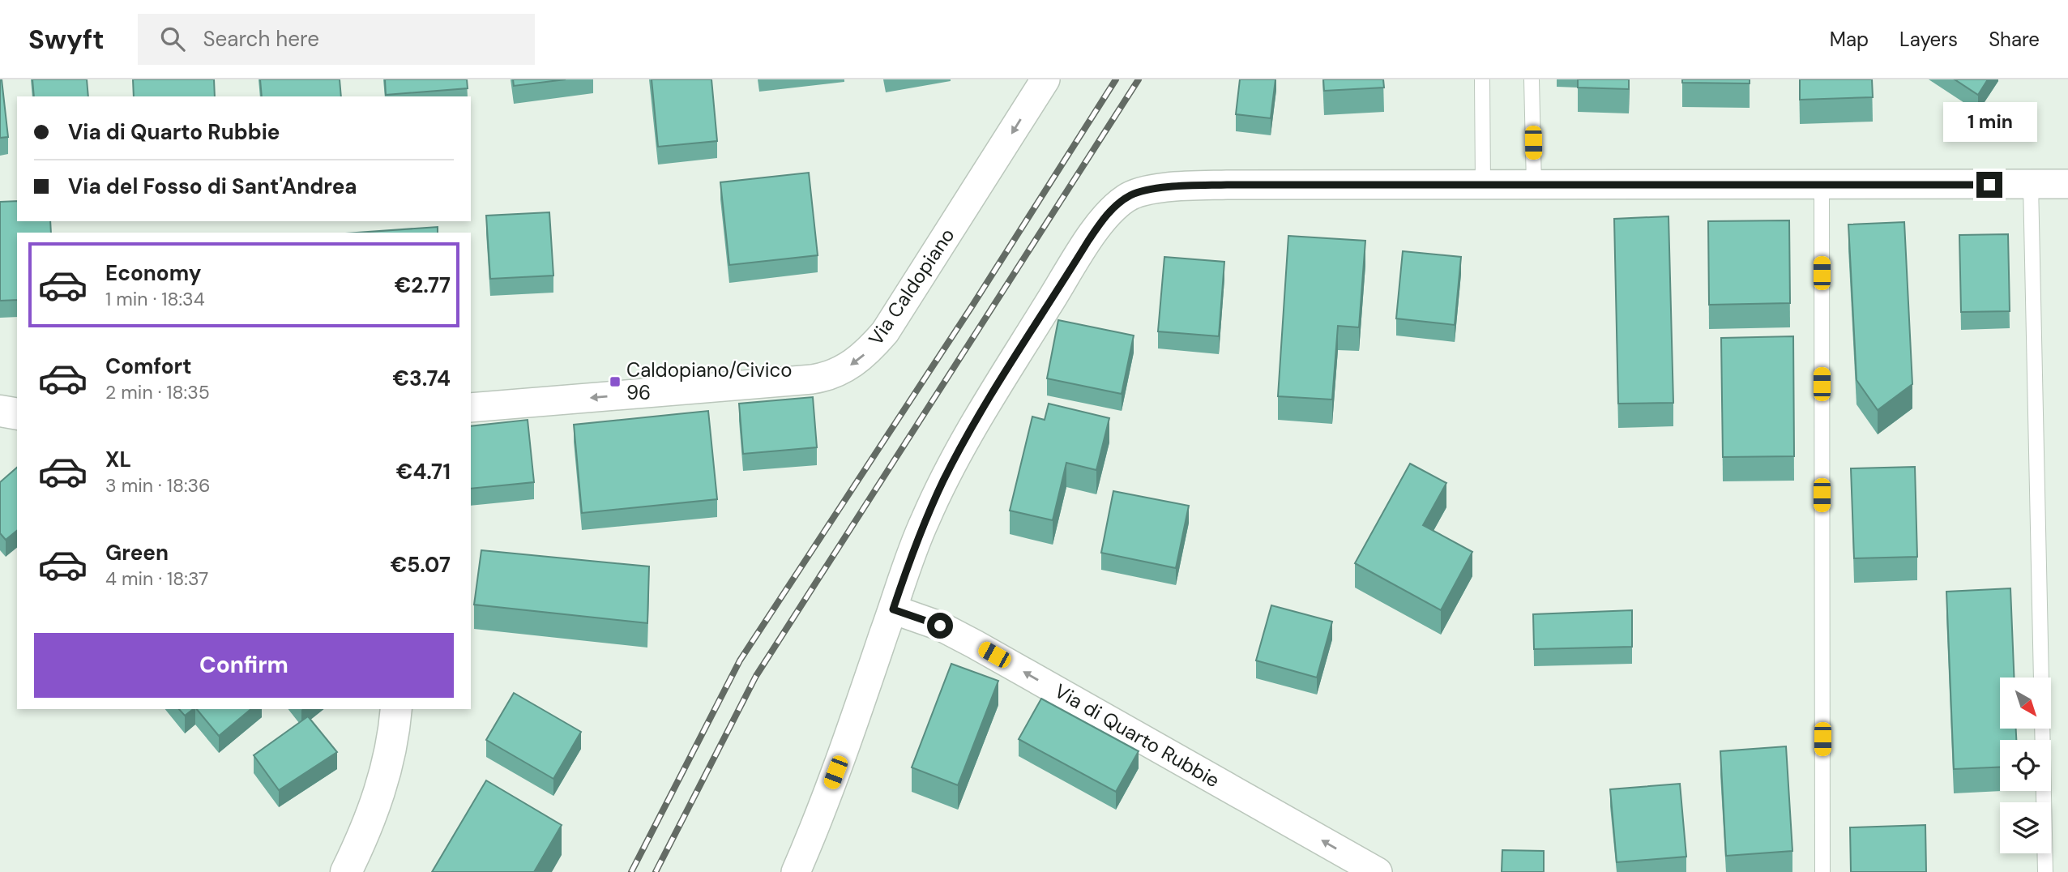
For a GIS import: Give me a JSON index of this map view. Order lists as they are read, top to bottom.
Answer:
{
  "streets": {
    "street": ["Via Caldopiano", "Via di Quarto Rubbie"]
  },
  "one_way": ["Via Caldopiano", "Via di Quarto Rubbie"],
  "places": {
    "transit": ["Caldopiano/Civico 96"]
  },
  "north": "bottom right",
  "page": {
    "header": "Swyft",
    "search": "Search here",
    "nav": ["Map", "Layers", "Share"],
    "banner": ["Via di Quarto Rubbie", "Via del Fosso di Sant'Andrea"],
    "bubble": "1 min",
    "list": [
      {
        "name": "Economy",
        "note": "1 min · 18:34",
        "value": "€2.77"
      },
      {
        "name": "Comfort",
        "note": "2 min · 18:35",
        "value": "€3.74"
      },
      {
        "name": "XL",
        "note": "3 min · 18:36",
        "value": "€4.71"
      },
      {
        "name": "Green",
        "note": "4 min · 18:37",
        "value": "€5.07"
      }
    ],
    "buttons": "Confirm"
  }
}
